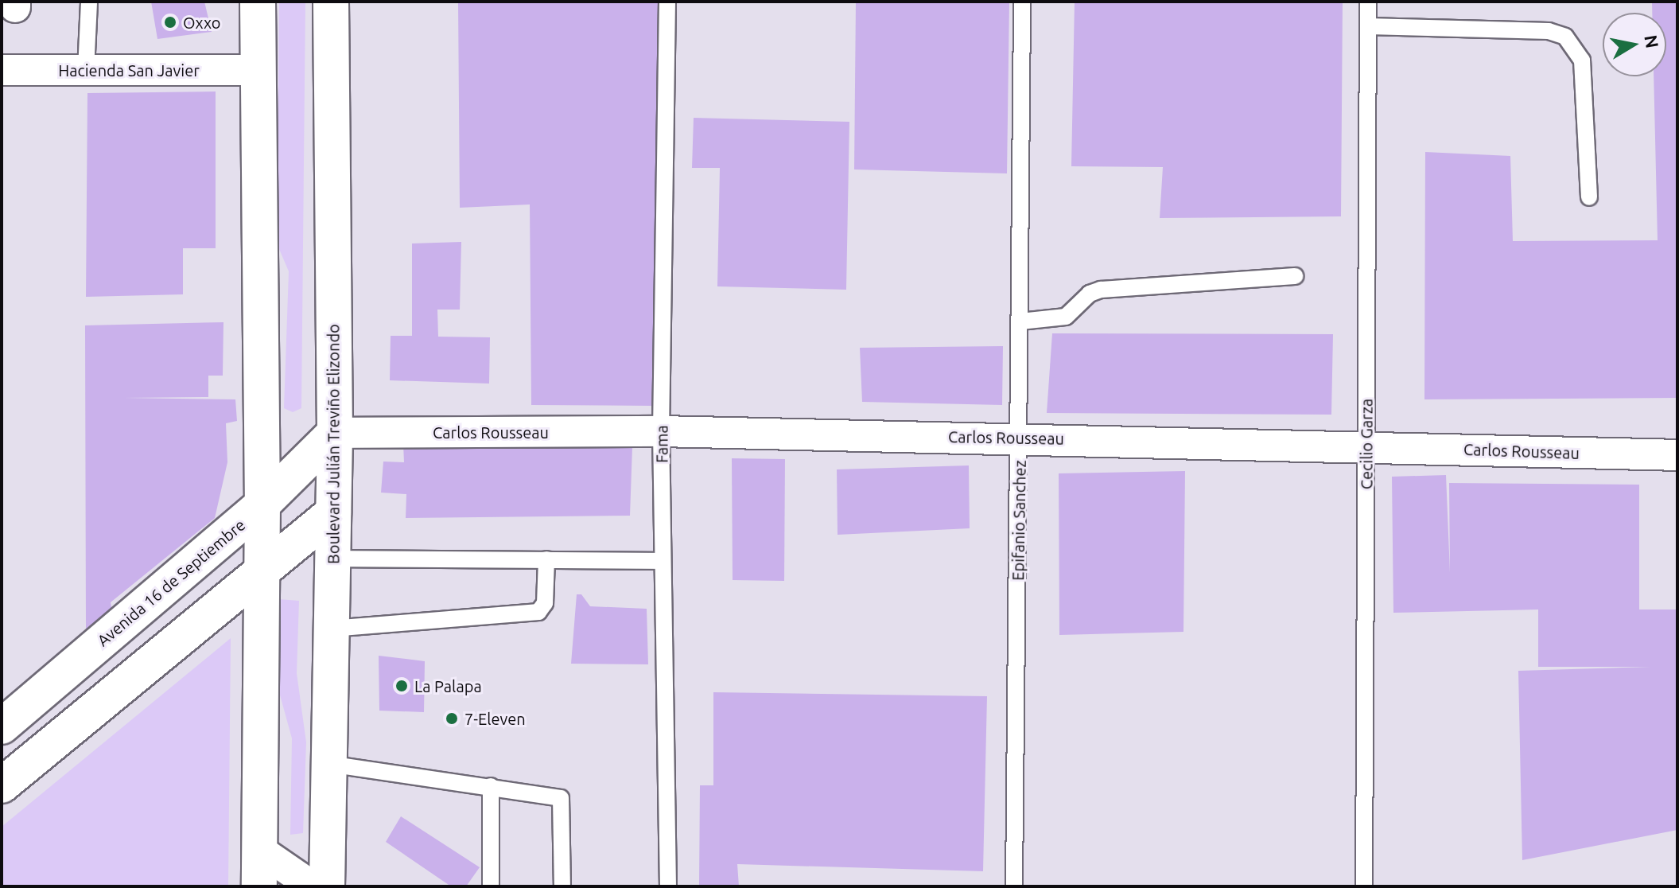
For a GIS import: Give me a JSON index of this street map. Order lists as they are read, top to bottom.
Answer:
{
  "streets": {
    "main road": ["Boulevard Julián Treviño Elizondo", "Avenida 16 de Septiembre"],
    "street": ["Hacienda San Javier", "Carlos Rousseau"],
    "lane": ["Fama", "Cecilio Garza", "Epifanio Sanchez"]
  },
  "crossings": [
    ["Carlos Rousseau", "Boulevard Julián Treviño Elizondo"],
    ["Carlos Rousseau", "Fama"],
    ["Carlos Rousseau", "Cecilio Garza"],
    ["Carlos Rousseau", "Epifanio Sanchez"],
    ["Carlos Rousseau", "Avenida 16 de Septiembre"],
    ["Boulevard Julián Treviño Elizondo", "Avenida 16 de Septiembre"]
  ],
  "places": ["Oxxo", "La Palapa", "7-Eleven"],
  "north": "right"
}
